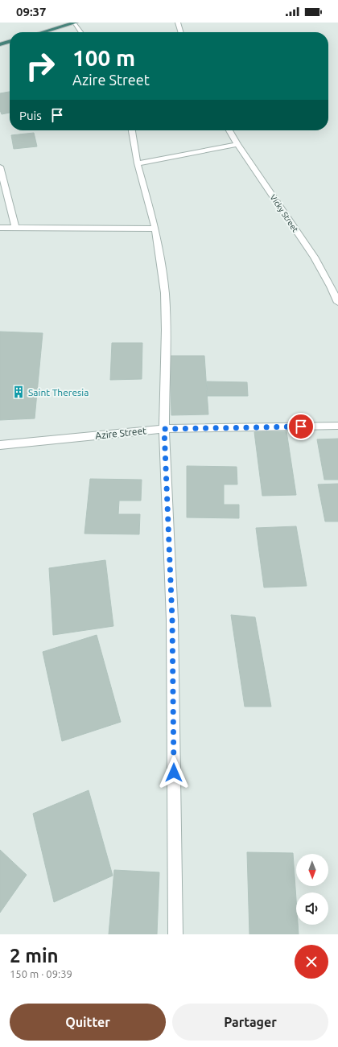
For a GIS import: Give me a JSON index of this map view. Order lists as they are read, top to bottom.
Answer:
{
  "streets": {
    "street": ["Vicky Street", "Azire Street"]
  },
  "places": {
    "building": ["Saint Theresia"]
  },
  "north": "bottom",
  "page": {
    "status": "09:37",
    "turn": ["100 m", "Azire Street"],
    "then": "Puis",
    "heading": ["2 min", "150 m · 09:39"],
    "buttons": ["Quitter", "Partager"]
  }
}
